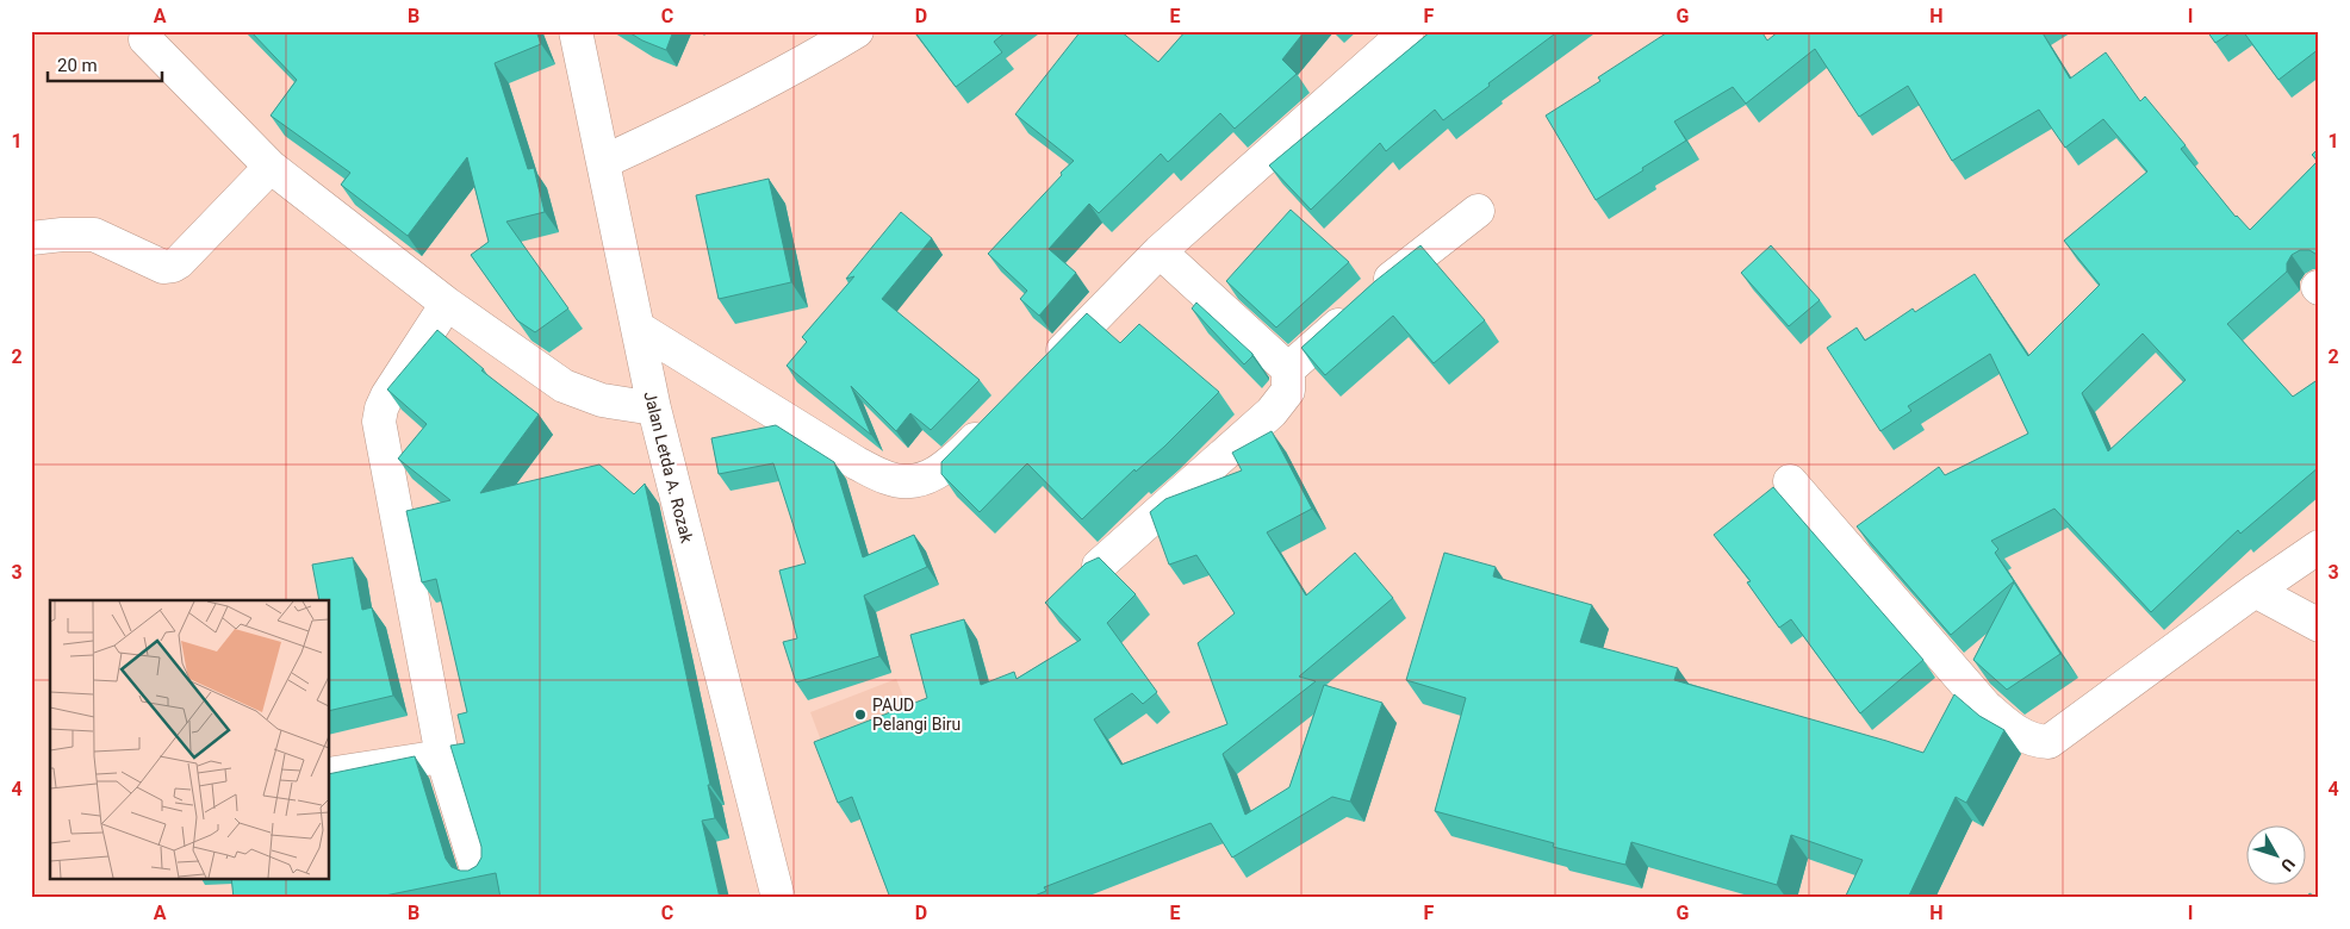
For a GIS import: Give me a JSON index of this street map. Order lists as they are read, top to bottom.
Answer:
{
  "streets": {
    "street": ["Jalan Letda A. Rozak"]
  },
  "places": ["PAUD Pelangi Biru"],
  "scale_bar": "20 m",
  "north": "bottom right",
  "grid": {
    "columns": [
      "A",
      "B",
      "C",
      "D",
      "E",
      "F",
      "G",
      "H",
      "I"
    ],
    "rows": [
      "1",
      "2",
      "3",
      "4"
    ]
  }
}
